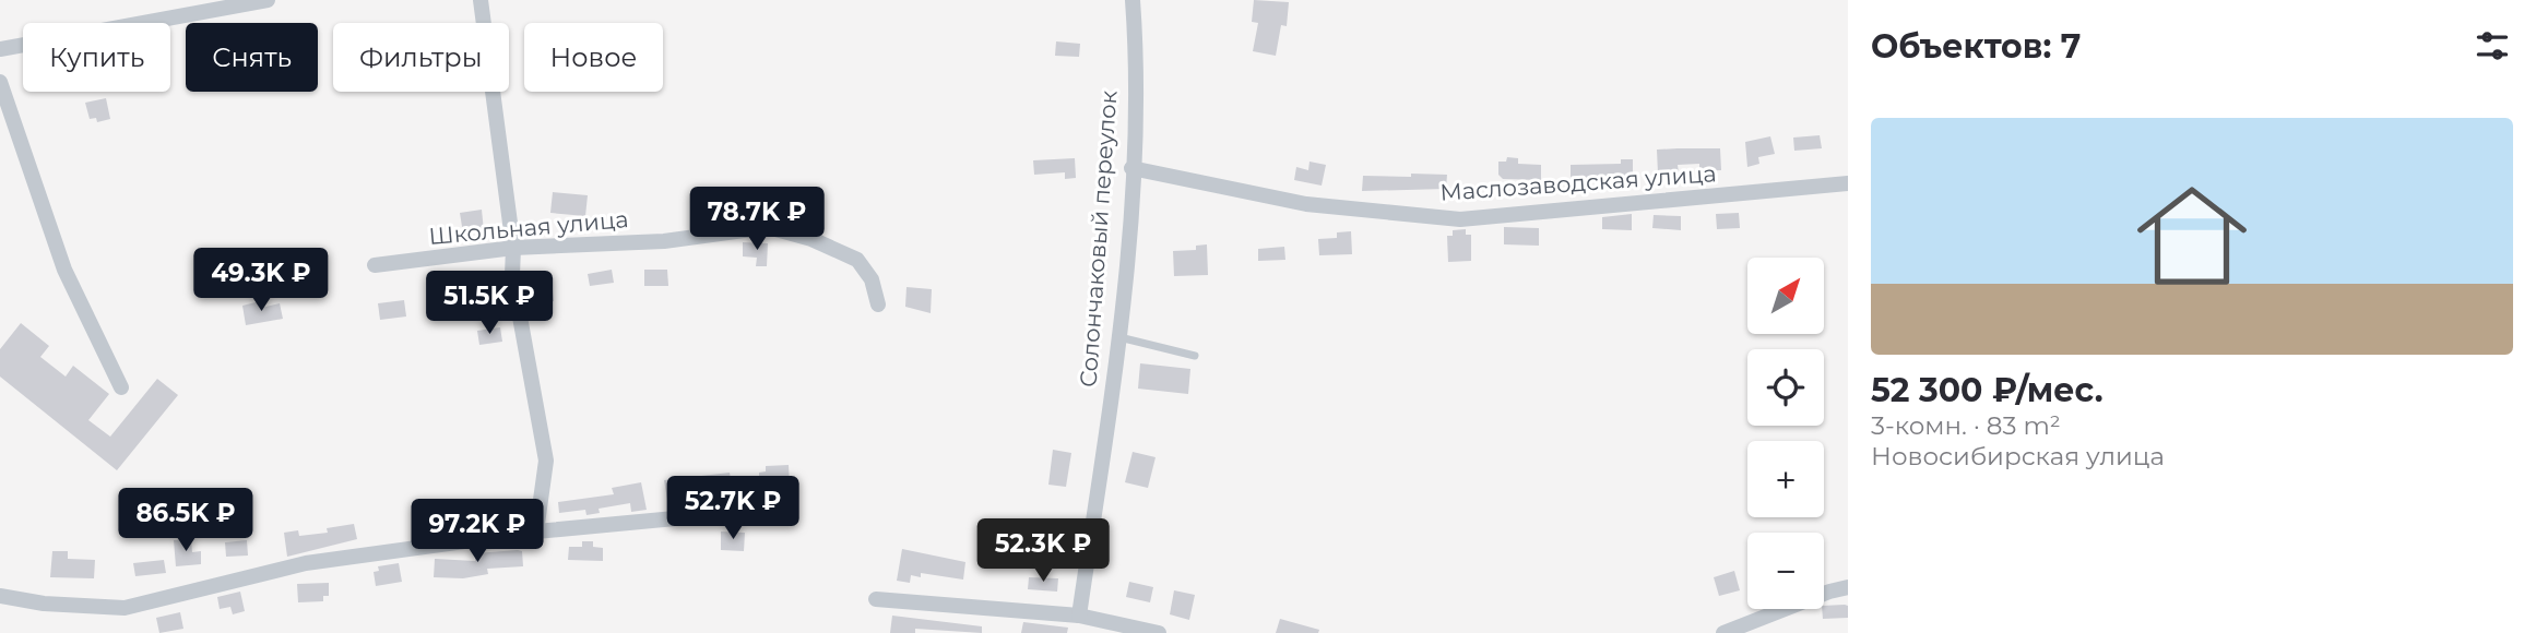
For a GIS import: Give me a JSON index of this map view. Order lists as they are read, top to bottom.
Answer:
{
  "streets": {
    "street": ["Маслозаводская улица", "Школьная улица", "Солончаковый переулок"]
  },
  "crossings": [
    ["Маслозаводская улица", "Солончаковый переулок"]
  ],
  "north": "top right",
  "page": {
    "heading": "Объектов: 7",
    "chip": [
      "Купить",
      "Снять",
      "Фильтры",
      "Новое"
    ],
    "list": [
      {
        "name": "52 300 ₽/мес.",
        "note": "3-комн. · 83 m² · Новосибирская улица"
      }
    ],
    "price": [
      "78.7K ₽",
      "49.3K ₽",
      "51.5K ₽",
      "52.7K ₽",
      "86.5K ₽",
      "97.2K ₽",
      "52.3K ₽"
    ],
    "map_buttons": ["+", "−"]
  }
}
